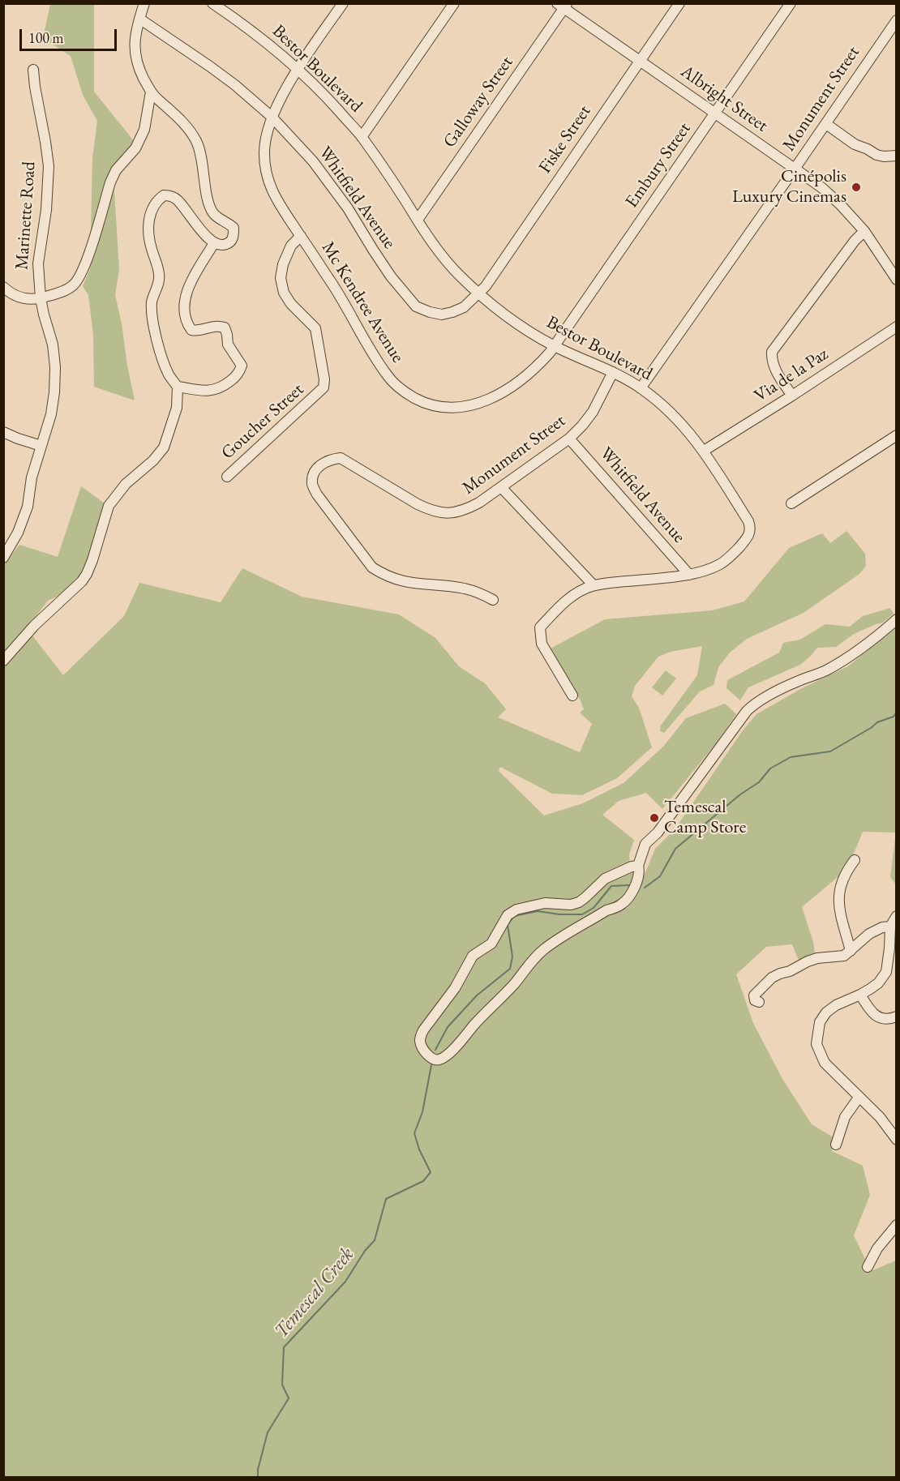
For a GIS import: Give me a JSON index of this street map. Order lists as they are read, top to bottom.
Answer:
{
  "streets": {
    "street": [
      "Bestor Boulevard",
      "Albright Street",
      "Monument Street",
      "Galloway Street",
      "Fiske Street",
      "Embury Street",
      "Whitfield Avenue",
      "Marinette Road",
      "Mc Kendree Avenue",
      "Via de la Paz",
      "Goucher Street"
    ]
  },
  "crossings": [
    ["Bestor Boulevard", "Monument Street"],
    ["Bestor Boulevard", "Galloway Street"],
    ["Bestor Boulevard", "Fiske Street"],
    ["Bestor Boulevard", "Embury Street"],
    ["Bestor Boulevard", "Whitfield Avenue"],
    ["Bestor Boulevard", "Mc Kendree Avenue"],
    ["Bestor Boulevard", "Via de la Paz"],
    ["Albright Street", "Monument Street"],
    ["Albright Street", "Galloway Street"],
    ["Albright Street", "Fiske Street"],
    ["Albright Street", "Embury Street"],
    ["Monument Street", "Whitfield Avenue"],
    ["Fiske Street", "Whitfield Avenue"],
    ["Embury Street", "Mc Kendree Avenue"],
    ["Whitfield Avenue", "Mc Kendree Avenue"],
    ["Mc Kendree Avenue", "Goucher Street"]
  ],
  "water": ["Temescal Creek"],
  "places": ["Cinépolis Luxury Cinemas", "Temescal Camp Store"],
  "scale_bar": "100 m"
}
